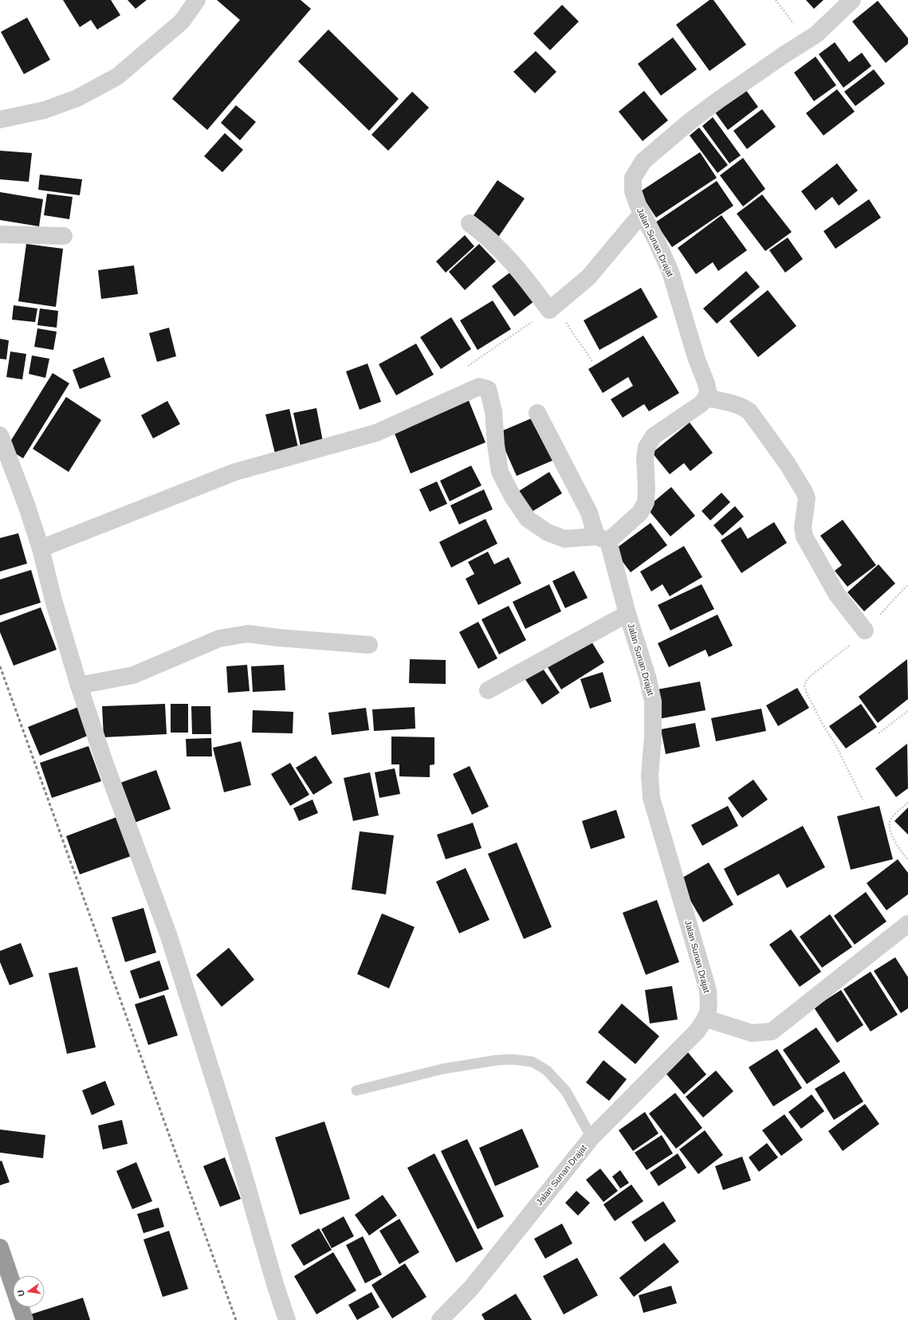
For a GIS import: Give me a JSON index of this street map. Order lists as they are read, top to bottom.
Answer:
{
  "streets": {
    "street": ["Jalan Sunan Drajat"]
  },
  "north": "left"
}
